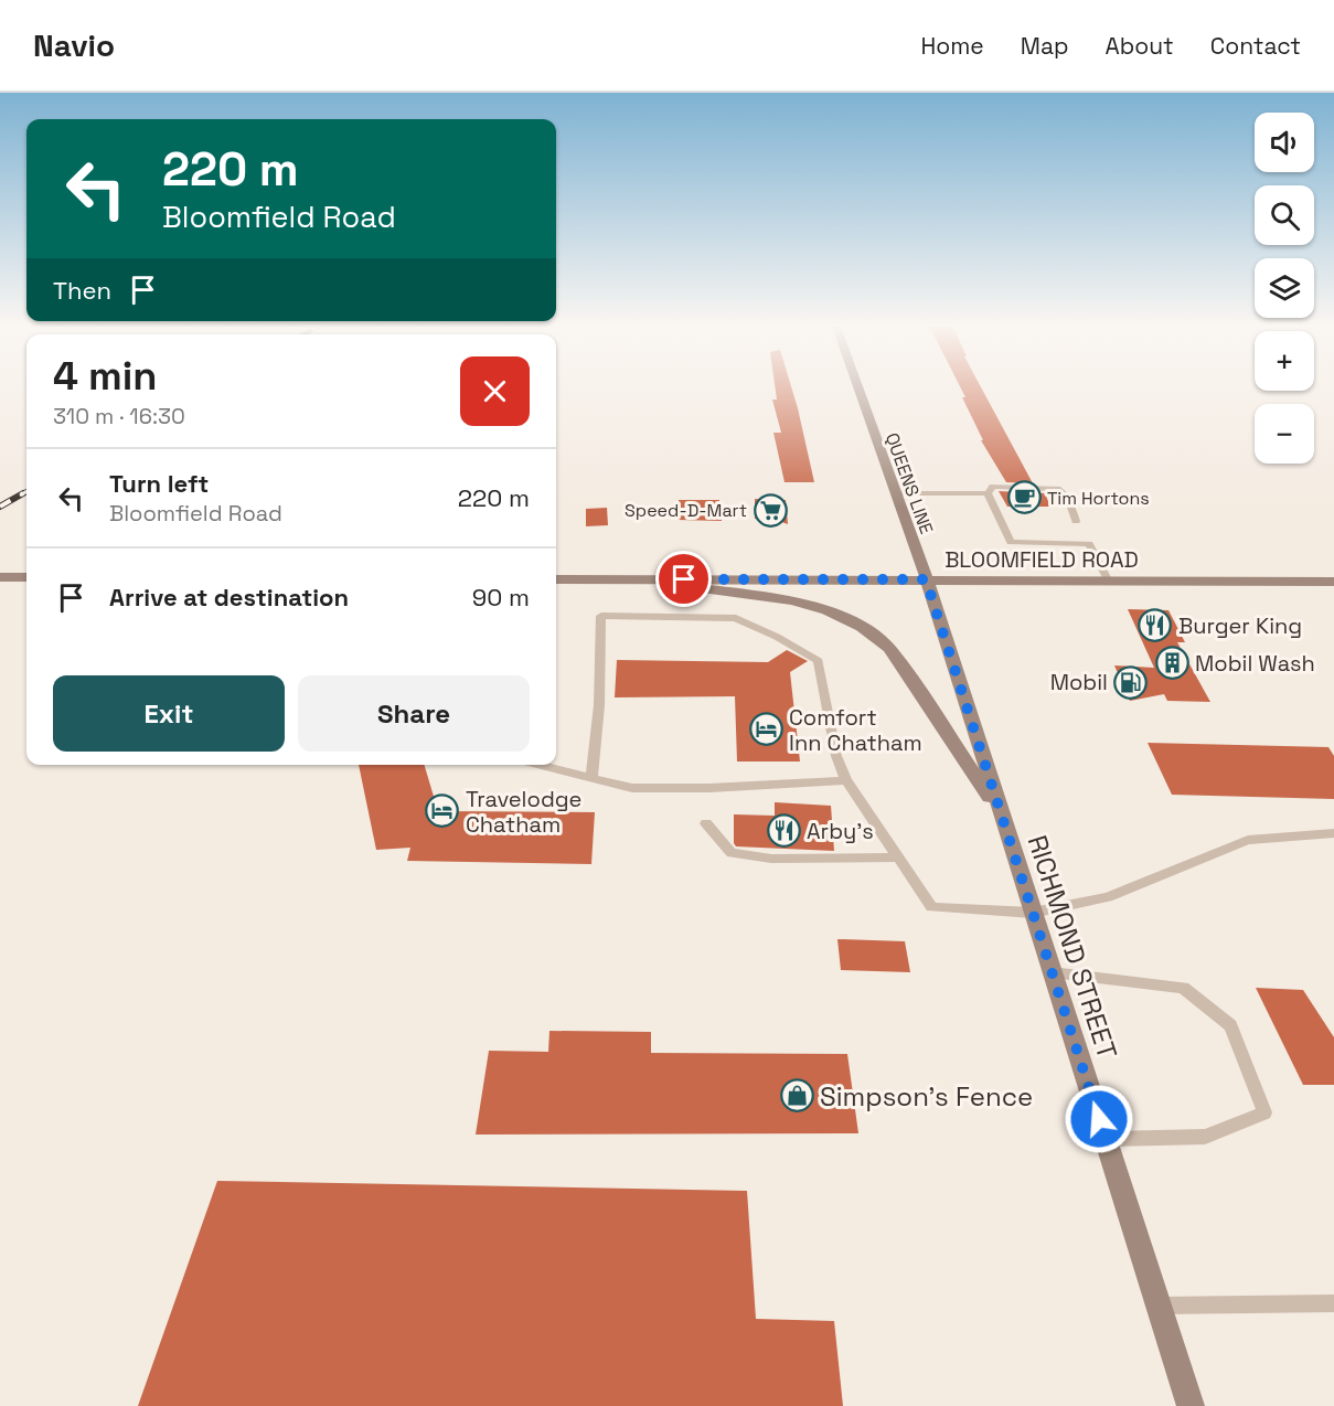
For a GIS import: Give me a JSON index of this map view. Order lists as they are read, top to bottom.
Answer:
{
  "streets": {
    "main road": ["QUEENS LINE", "BLOOMFIELD ROAD", "RICHMOND STREET"]
  },
  "crossings": [
    ["QUEENS LINE", "BLOOMFIELD ROAD"],
    ["QUEENS LINE", "RICHMOND STREET"],
    ["BLOOMFIELD ROAD", "RICHMOND STREET"]
  ],
  "places": {
    "cafe": ["Tim Hortons"],
    "supermarket": ["Speed-D-Mart"],
    "restaurant": ["Burger King", "Arby's"],
    "building": ["Mobil Wash"],
    "fuel station": ["Mobil"],
    "hotel": ["Comfort Inn Chatham", "Travelodge Chatham"],
    "shop": ["Simpson's Fence"]
  },
  "page": {
    "header": "Navio",
    "nav": [
      "Home",
      "Map",
      "About",
      "Contact"
    ],
    "map_buttons": ["+", "−"],
    "turn": ["220 m", "Bloomfield Road"],
    "then": "Then",
    "heading": ["4 min", "310 m · 16:30"],
    "list": [
      {
        "name": "Turn left",
        "note": "Bloomfield Road",
        "value": "220 m"
      },
      {
        "name": "Arrive at destination",
        "value": "90 m"
      }
    ],
    "buttons": ["Exit", "Share"]
  }
}
